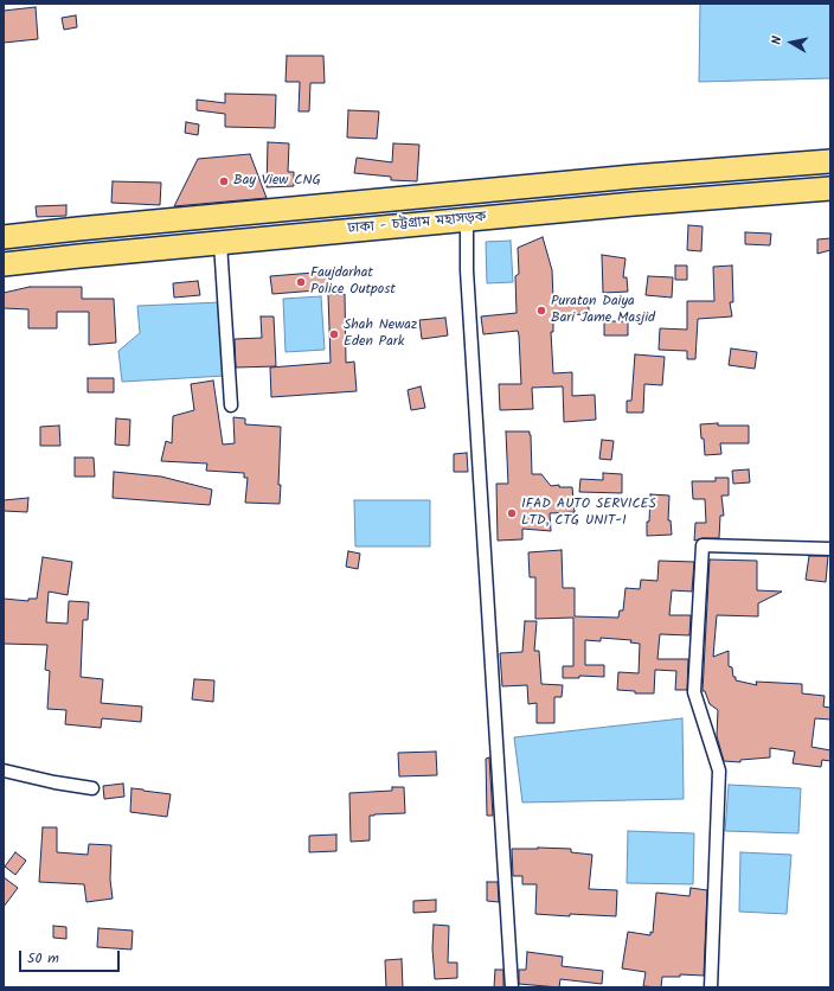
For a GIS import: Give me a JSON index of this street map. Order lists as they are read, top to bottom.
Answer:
{
  "streets": {
    "highway": ["ঢাকা - চট্টগ্রাম মহাসড়ক"]
  },
  "places": [
    "Bay View CNG",
    "Faujdarhat Police Outpost",
    "Puraton Daiya Bari Jame Masjid",
    "Shah Newaz Eden Park",
    "IFAD AUTO SERVICES LTD, CTG UNIT-1"
  ],
  "scale_bar": "50 m",
  "north": "left"
}
